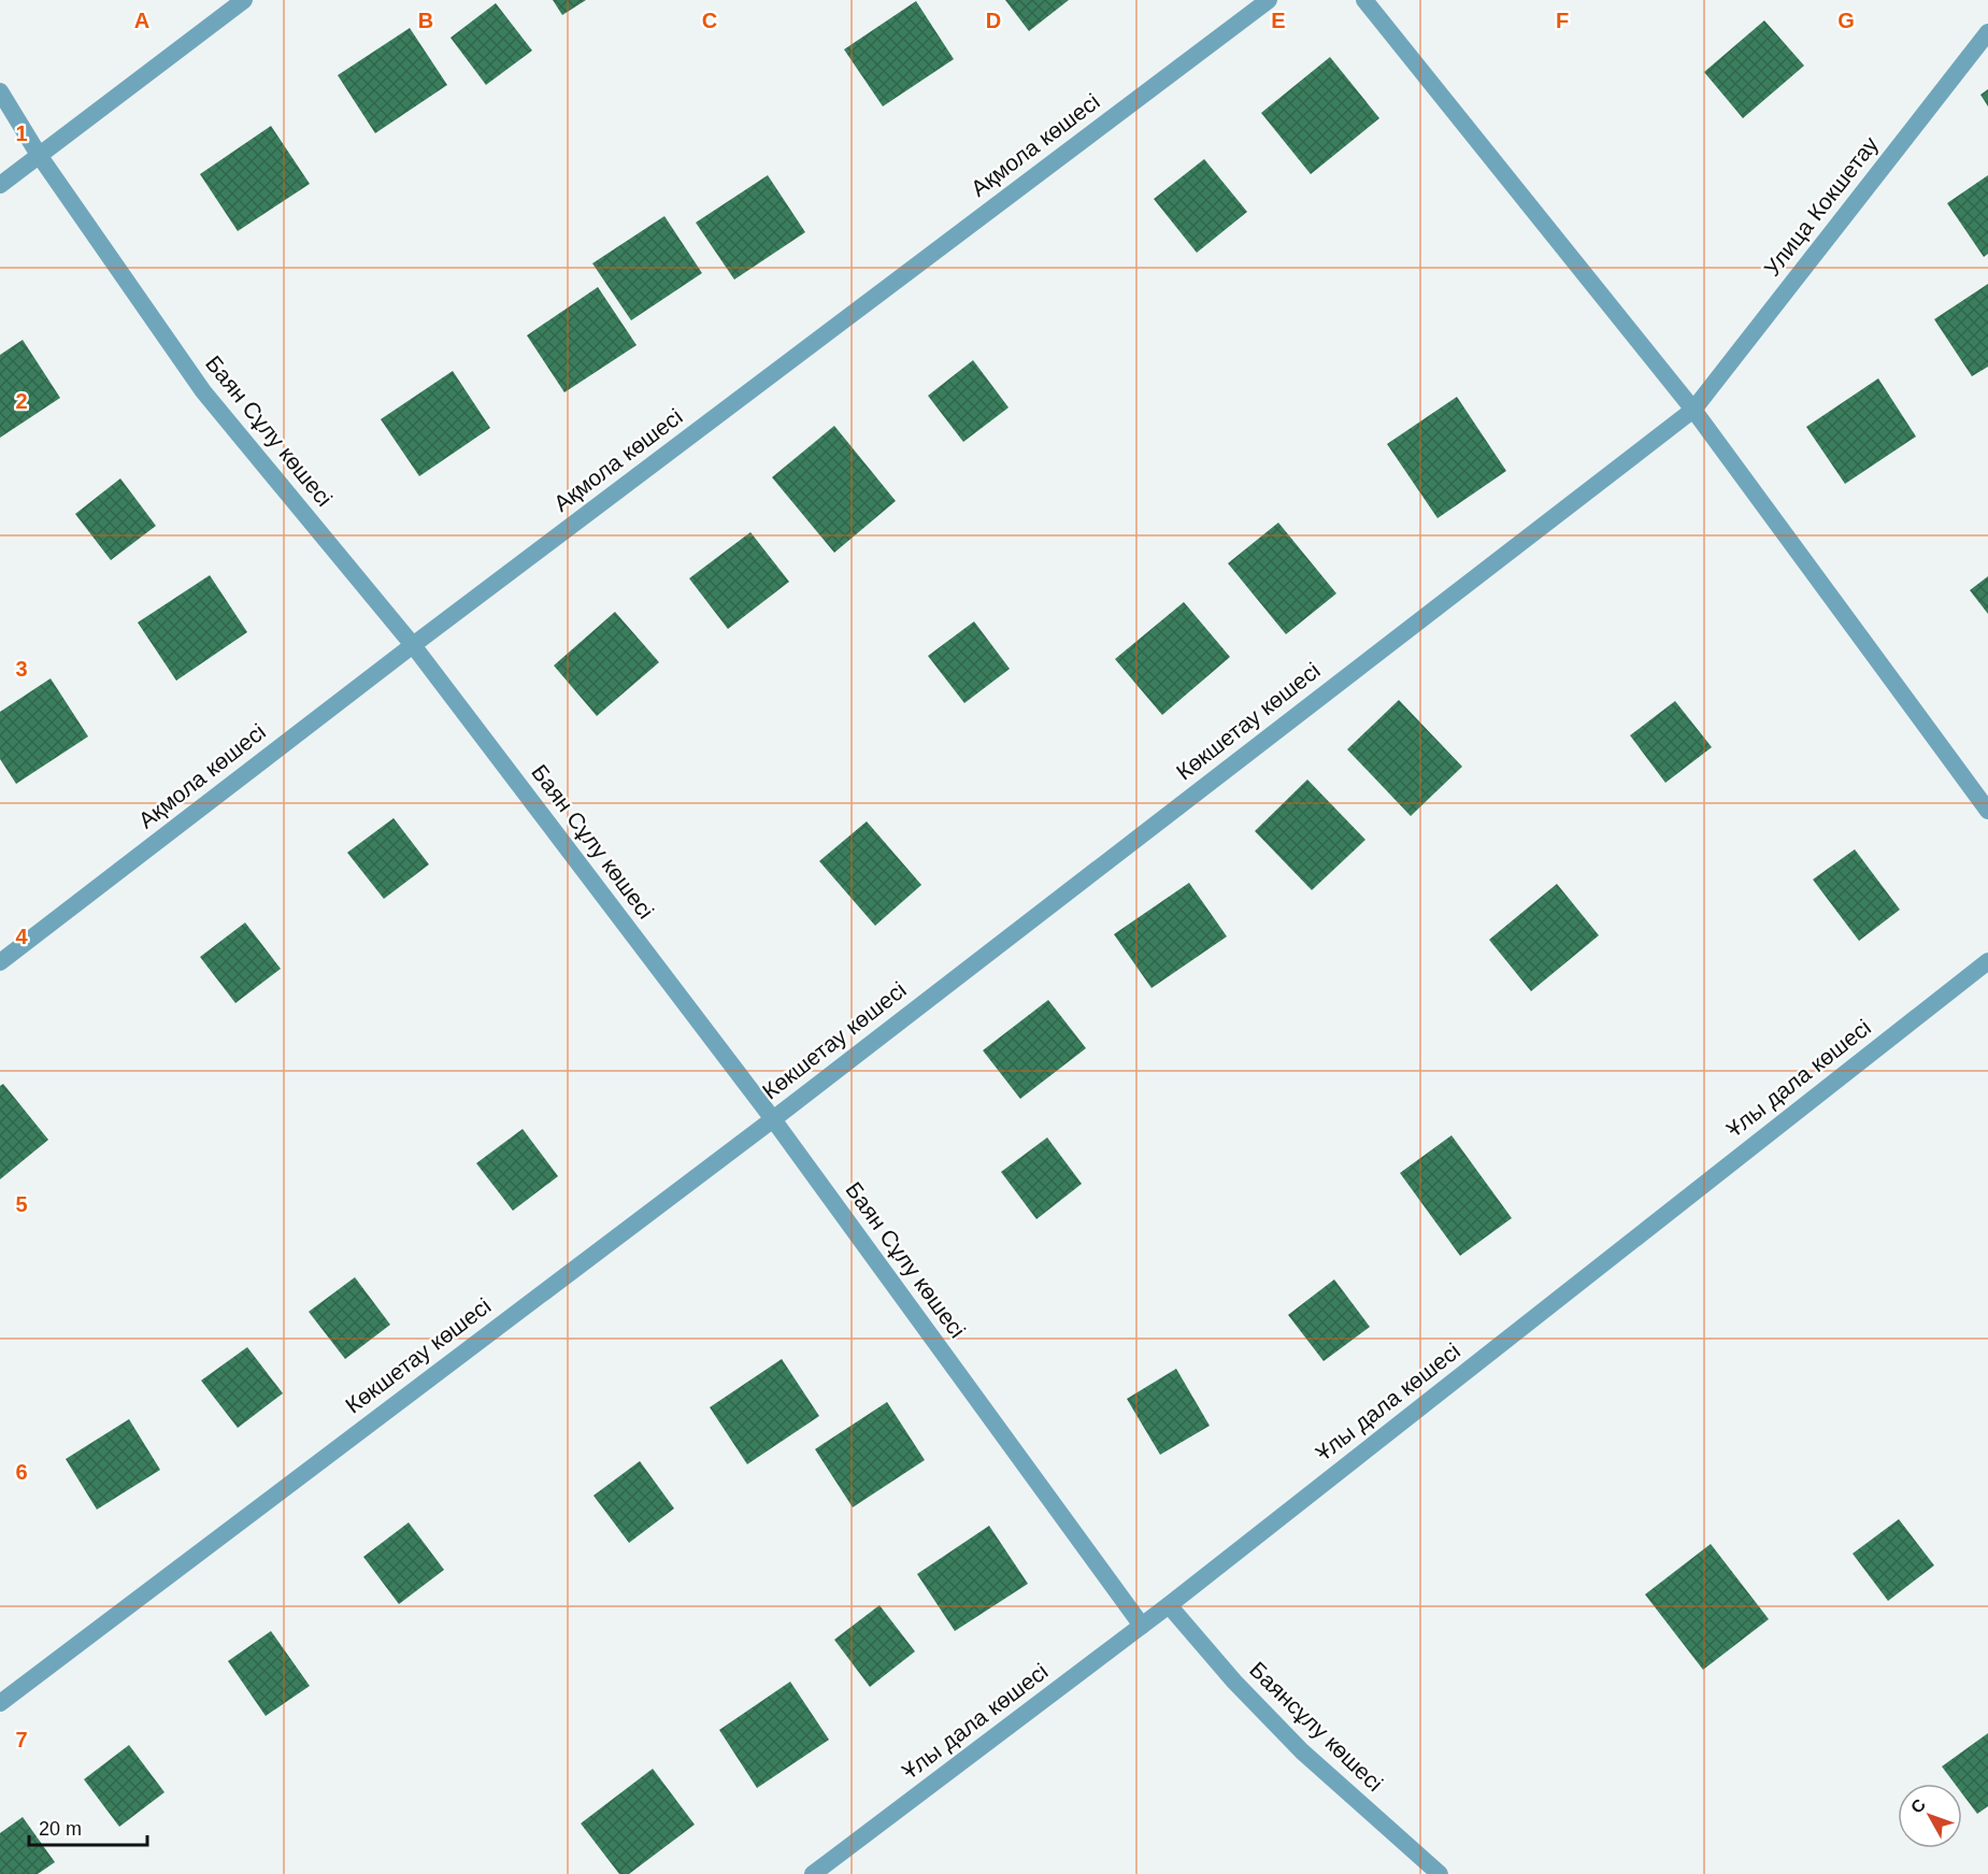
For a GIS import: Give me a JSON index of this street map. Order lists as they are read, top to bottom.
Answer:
{
  "streets": {
    "street": [
      "Ақмола көшесі",
      "Улица Кокшетау",
      "Баян Сұлу көшесі",
      "Көкшетау көшесі",
      "Ұлы дала көшесі",
      "Баянсұлу көшесі"
    ]
  },
  "crossings": [
    ["Ақмола көшесі", "Баян Сұлу көшесі"],
    ["Улица Кокшетау", "Көкшетау көшесі"],
    ["Баян Сұлу көшесі", "Көкшетау көшесі"],
    ["Баян Сұлу көшесі", "Ұлы дала көшесі"],
    ["Ұлы дала көшесі", "Баянсұлу көшесі"]
  ],
  "scale_bar": "20 m",
  "north": "top left",
  "grid": {
    "columns": [
      "A",
      "B",
      "C",
      "D",
      "E",
      "F",
      "G"
    ],
    "rows": [
      "1",
      "2",
      "3",
      "4",
      "5",
      "6",
      "7"
    ]
  }
}
